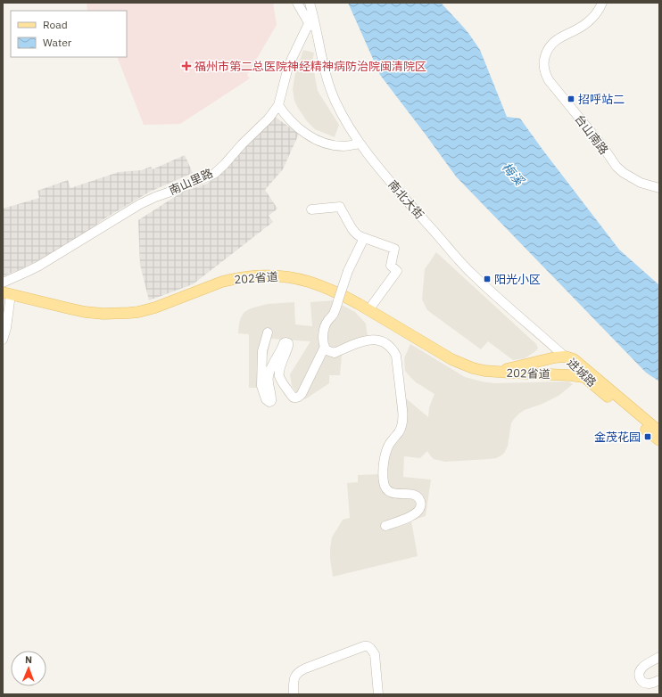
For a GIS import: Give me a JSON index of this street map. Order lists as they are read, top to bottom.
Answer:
{
  "streets": {
    "main road": ["202省道", "进城路"],
    "street": ["台山南路", "南山里路", "南北大街"]
  },
  "crossings": [
    ["南山里路", "南北大街"],
    ["南北大街", "202省道"],
    ["南北大街", "进城路"],
    ["202省道", "进城路"]
  ],
  "water": ["梅溪"],
  "places": {
    "health": ["福州市第二总医院神经精神病防治院闽清院区"],
    "transit": ["招呼站二", "阳光小区", "金茂花园"]
  },
  "legend": ["Road", "Water"],
  "north": "top"
}
